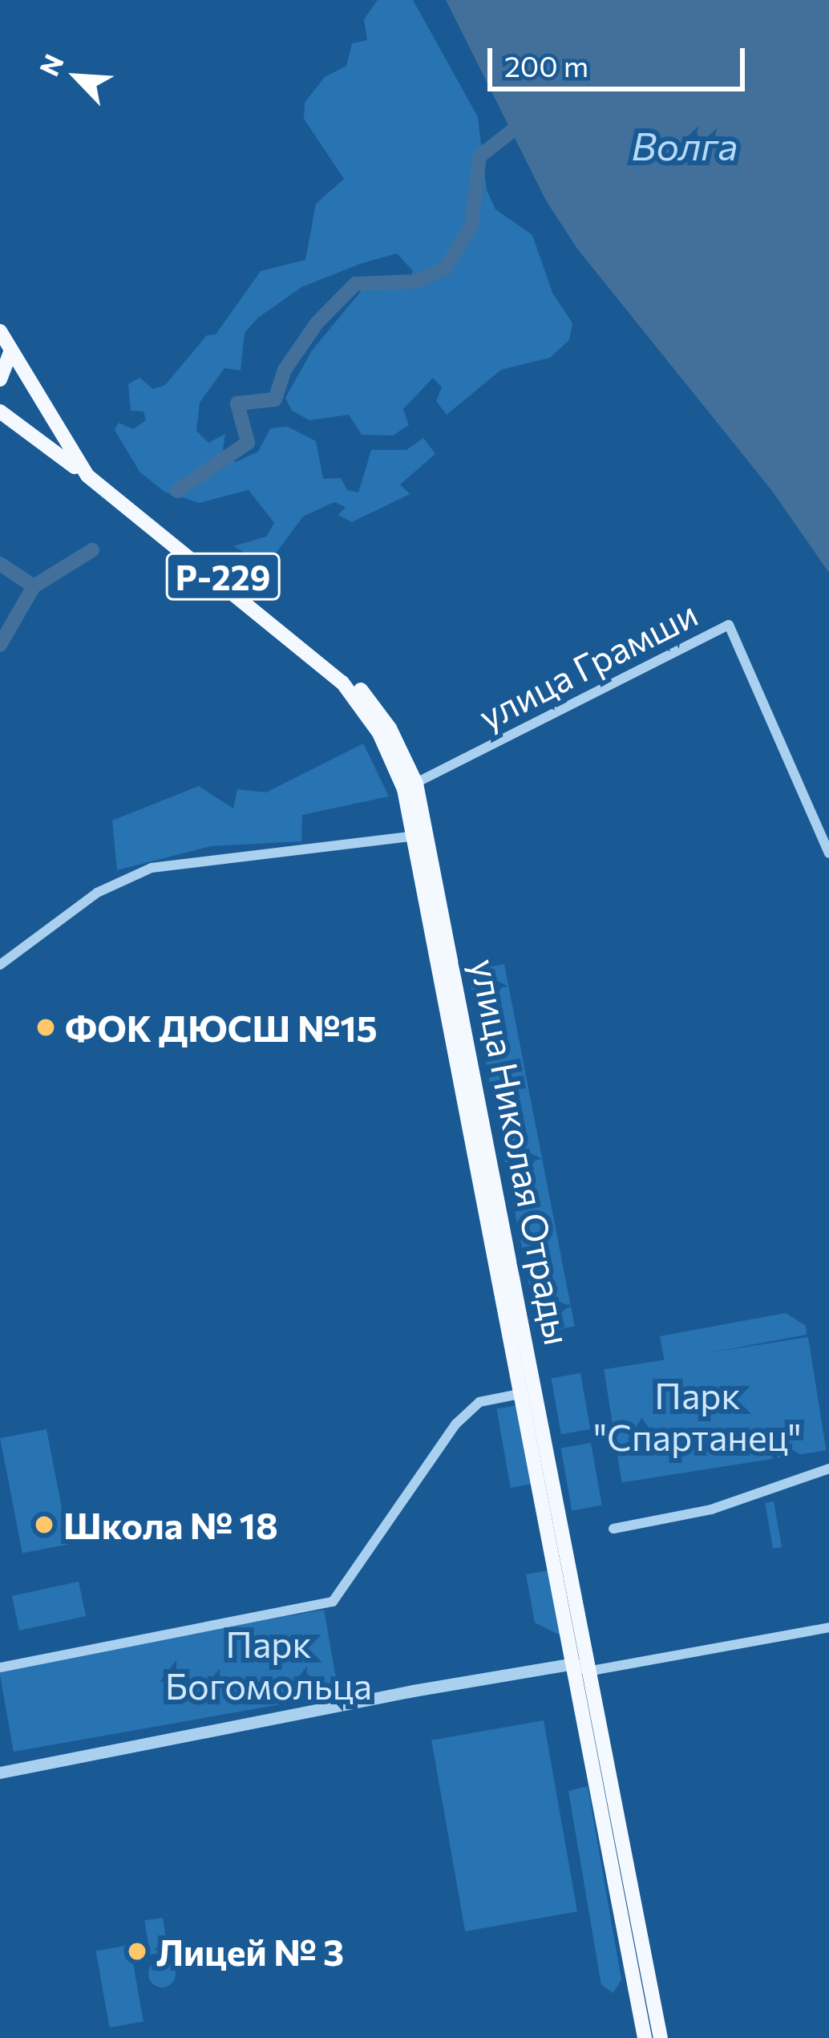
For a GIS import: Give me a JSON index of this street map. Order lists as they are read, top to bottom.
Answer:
{
  "streets": {
    "main road": ["Р-229", "улица Николая Отрады"],
    "street": ["улица Грамши"]
  },
  "crossings": [
    ["улица Грамши", "улица Николая Отрады"]
  ],
  "water": ["Волга"],
  "parks": ["Парк \"Спартанец\"", "Парк Богомольца"],
  "places": ["ФОК ДЮСШ №15", "Школа № 18", "Лицей № 3"],
  "scale_bar": "200 m",
  "north": "top left"
}
